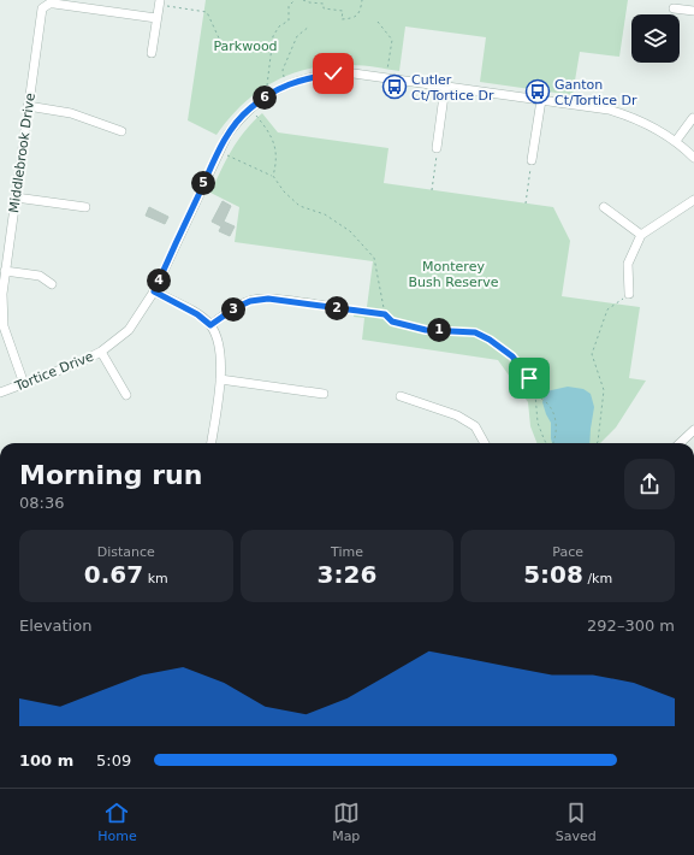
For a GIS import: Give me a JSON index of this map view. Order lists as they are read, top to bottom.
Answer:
{
  "streets": {
    "street": ["Middlebrook Drive", "Tortice Drive"]
  },
  "crossings": [
    ["Middlebrook Drive", "Tortice Drive"]
  ],
  "parks": ["Parkwood", "Monterey Bush Reserve"],
  "places": {
    "bus stop": ["Cutler Ct/Tortice Dr", "Ganton Ct/Tortice Dr"]
  },
  "page": {
    "pins": [
      "6",
      "5",
      "4",
      "2",
      "3",
      "1"
    ],
    "heading": ["Morning run", "08:36"],
    "stats": [
      ["Distance", "0.67 km"],
      ["Time", "3:26"],
      ["Pace", "5:08 /km"]
    ],
    "chart": ["Elevation", "292–300 m"],
    "list": [
      {
        "name": "100 m",
        "note": "5:09"
      }
    ],
    "tabs": ["Home", "Map", "Saved"]
  }
}
